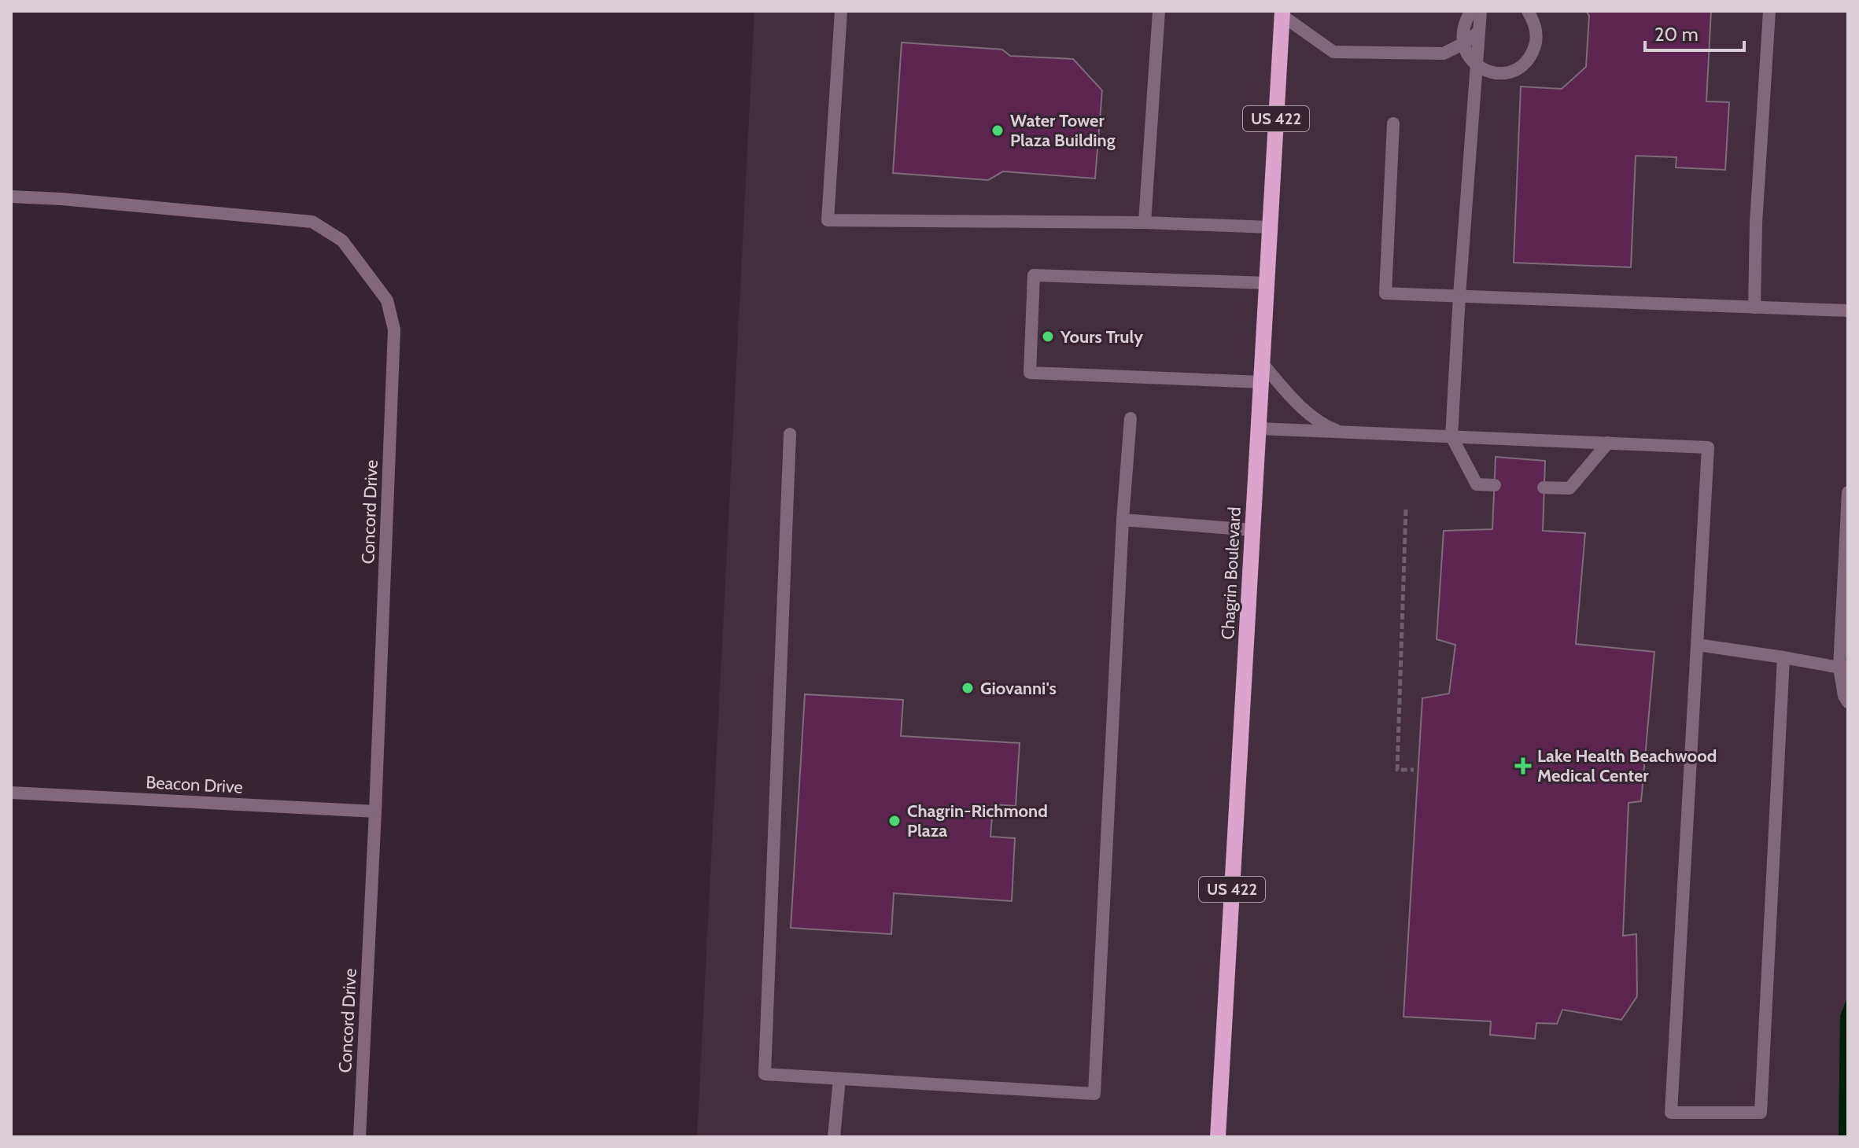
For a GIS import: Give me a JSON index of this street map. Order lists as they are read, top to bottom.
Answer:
{
  "streets": {
    "main road": ["US 422", "Chagrin Boulevard"],
    "street": ["Concord Drive", "Beacon Drive"]
  },
  "crossings": [
    ["Concord Drive", "Beacon Drive"]
  ],
  "places": {
    "other": [
      "Water Tower Plaza Building",
      "Yours Truly",
      "Giovanni's",
      "Chagrin-Richmond Plaza"
    ],
    "health": ["Lake Health Beachwood Medical Center"]
  },
  "scale_bar": "20 m"
}
